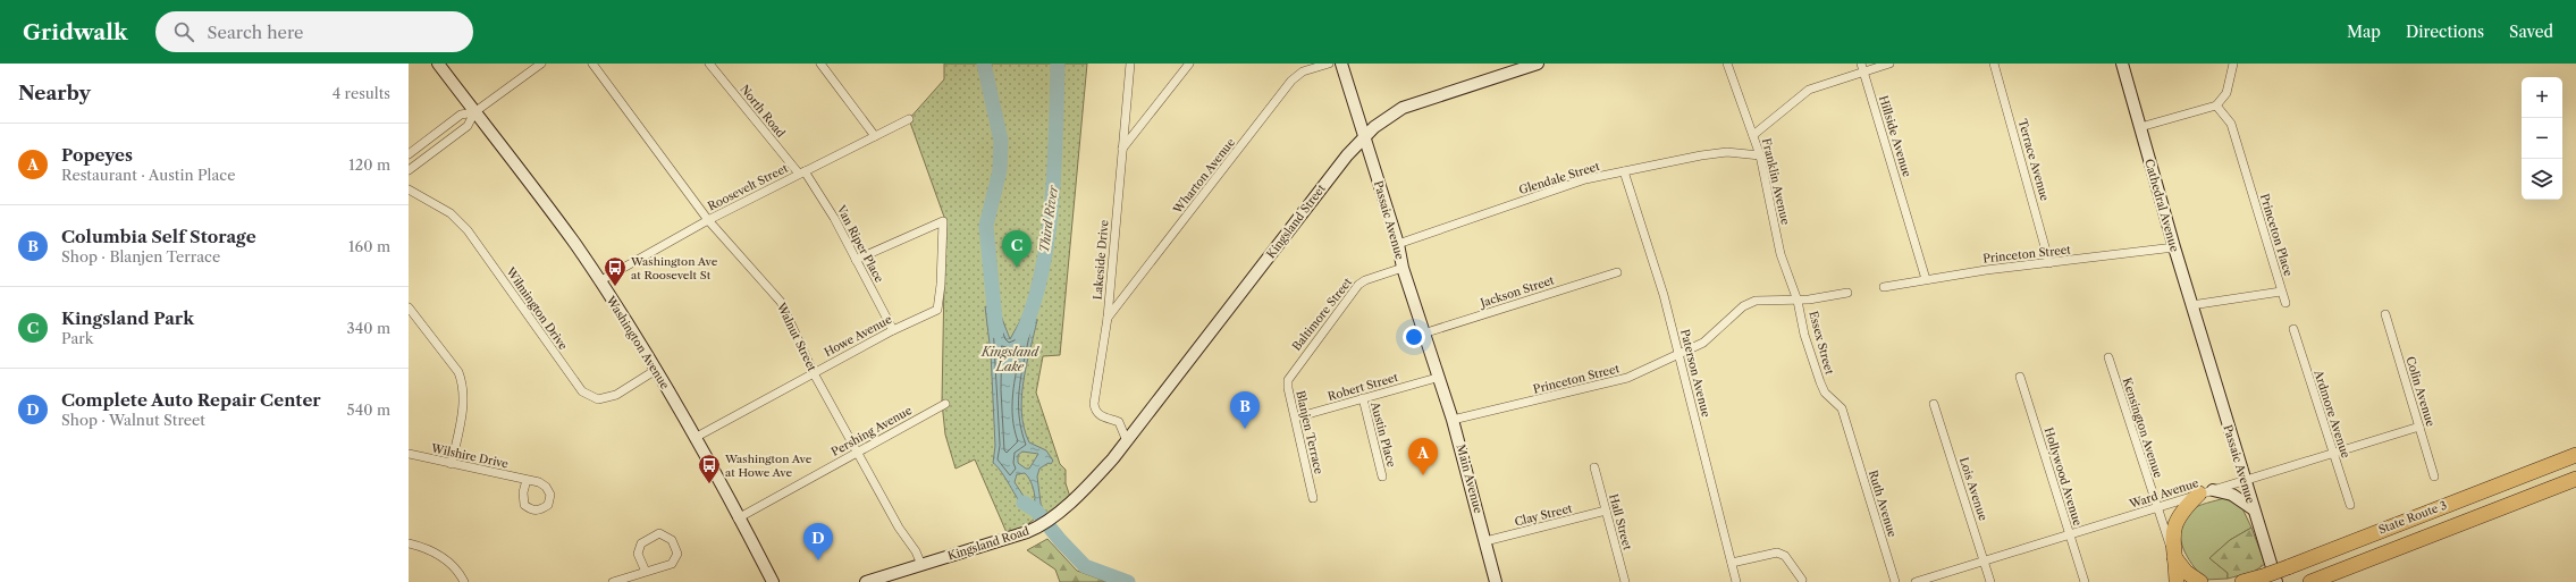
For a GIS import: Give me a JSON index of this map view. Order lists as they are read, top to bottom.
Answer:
{
  "streets": {
    "highway": ["State Route 3"],
    "main road": [
      "Cathedral Avenue",
      "Passaic Avenue",
      "Kingsland Street",
      "Washington Avenue",
      "Main Avenue",
      "Kingsland Road"
    ],
    "street": [
      "North Road",
      "Hillside Avenue",
      "Terrace Avenue",
      "Wharton Avenue",
      "Glendale Street",
      "Franklin Avenue",
      "Roosevelt Street",
      "Princeton Place",
      "Van Riper Place",
      "Princeton Street",
      "Lakeside Drive",
      "Jackson Street",
      "Wilmington Drive",
      "Baltimore Street",
      "Howe Avenue",
      "Walnut Street",
      "Essex Street",
      "Paterson Avenue",
      "Robert Street",
      "Colin Avenue",
      "Ardmore Avenue",
      "Kensington Avenue",
      "Pershing Avenue",
      "Blanjen Terrace",
      "Austin Place",
      "Wilshire Drive",
      "Hollywood Avenue",
      "Lois Avenue",
      "Ward Avenue",
      "Ruth Avenue",
      "Clay Street",
      "Hall Street"
    ]
  },
  "crossings": [
    ["North Road", "Roosevelt Street"],
    ["North Road", "Van Riper Place"],
    ["Hillside Avenue", "Princeton Street"],
    ["Terrace Avenue", "Princeton Street"],
    ["Wharton Avenue", "Lakeside Drive"],
    ["Glendale Street", "Franklin Avenue"],
    ["Glendale Street", "Passaic Avenue"],
    ["Glendale Street", "Paterson Avenue"],
    ["Franklin Avenue", "Essex Street"],
    ["Roosevelt Street", "Van Riper Place"],
    ["Roosevelt Street", "Walnut Street"],
    ["Roosevelt Street", "Washington Avenue"],
    ["Cathedral Avenue", "Passaic Avenue"],
    ["Cathedral Avenue", "Princeton Place"],
    ["Cathedral Avenue", "Princeton Street"],
    ["Passaic Avenue", "Kingsland Street"],
    ["Passaic Avenue", "Jackson Street"],
    ["Passaic Avenue", "Baltimore Street"],
    ["Passaic Avenue", "Robert Street"],
    ["Passaic Avenue", "Main Avenue"],
    ["Passaic Avenue", "Ward Avenue"],
    ["Passaic Avenue", "State Route 3"],
    ["Kingsland Street", "Lakeside Drive"],
    ["Kingsland Street", "Kingsland Road"],
    ["Van Riper Place", "Howe Avenue"],
    ["Princeton Street", "Essex Street"],
    ["Princeton Street", "Paterson Avenue"],
    ["Princeton Street", "Main Avenue"],
    ["Wilmington Drive", "Washington Avenue"],
    ["Baltimore Street", "Blanjen Terrace"],
    ["Howe Avenue", "Walnut Street"],
    ["Howe Avenue", "Washington Avenue"],
    ["Walnut Street", "Pershing Avenue"],
    ["Walnut Street", "Kingsland Road"],
    ["Washington Avenue", "Pershing Avenue"],
    ["Essex Street", "Ruth Avenue"],
    ["Robert Street", "Blanjen Terrace"],
    ["Robert Street", "Austin Place"],
    ["Robert Street", "Main Avenue"],
    ["Colin Avenue", "Ward Avenue"],
    ["Ardmore Avenue", "Ward Avenue"],
    ["Kensington Avenue", "Ward Avenue"],
    ["Hollywood Avenue", "Ward Avenue"],
    ["Main Avenue", "Clay Street"],
    ["Lois Avenue", "Ward Avenue"],
    ["Clay Street", "Hall Street"]
  ],
  "water": ["Third River", "Kingsland Lake"],
  "places": {
    "bus stop": ["Washington Ave at Roosevelt St", "Washington Ave at Howe Ave"]
  },
  "page": {
    "header": "Gridwalk",
    "search": "Search here",
    "nav": ["Map", "Directions", "Saved"],
    "heading": ["Nearby", "4 results"],
    "map_buttons": ["+", "−"],
    "list": [
      {
        "mark": "A",
        "name": "Popeyes",
        "note": "Restaurant · Austin Place",
        "value": "120 m"
      },
      {
        "mark": "B",
        "name": "Columbia Self Storage",
        "note": "Shop · Blanjen Terrace",
        "value": "160 m"
      },
      {
        "mark": "C",
        "name": "Kingsland Park",
        "note": "Park",
        "value": "340 m"
      },
      {
        "mark": "D",
        "name": "Complete Auto Repair Center",
        "note": "Shop · Walnut Street",
        "value": "540 m"
      }
    ],
    "pins": [
      "C",
      "B",
      "A",
      "D"
    ]
  }
}
